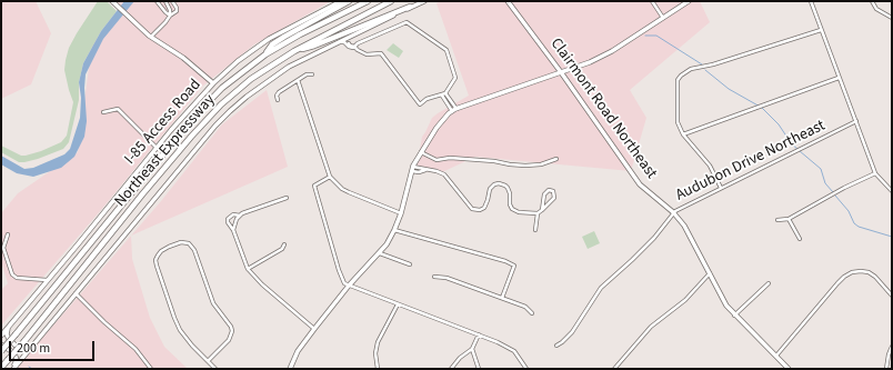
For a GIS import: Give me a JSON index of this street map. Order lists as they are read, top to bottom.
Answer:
{
  "streets": {
    "highway": ["Northeast Expressway"],
    "main road": ["Clairmont Road Northeast", "I-85 Access Road"],
    "street": ["Audubon Drive Northeast"]
  },
  "crossings": [
    ["Clairmont Road Northeast", "Audubon Drive Northeast"]
  ],
  "scale_bar": "200 m"
}
